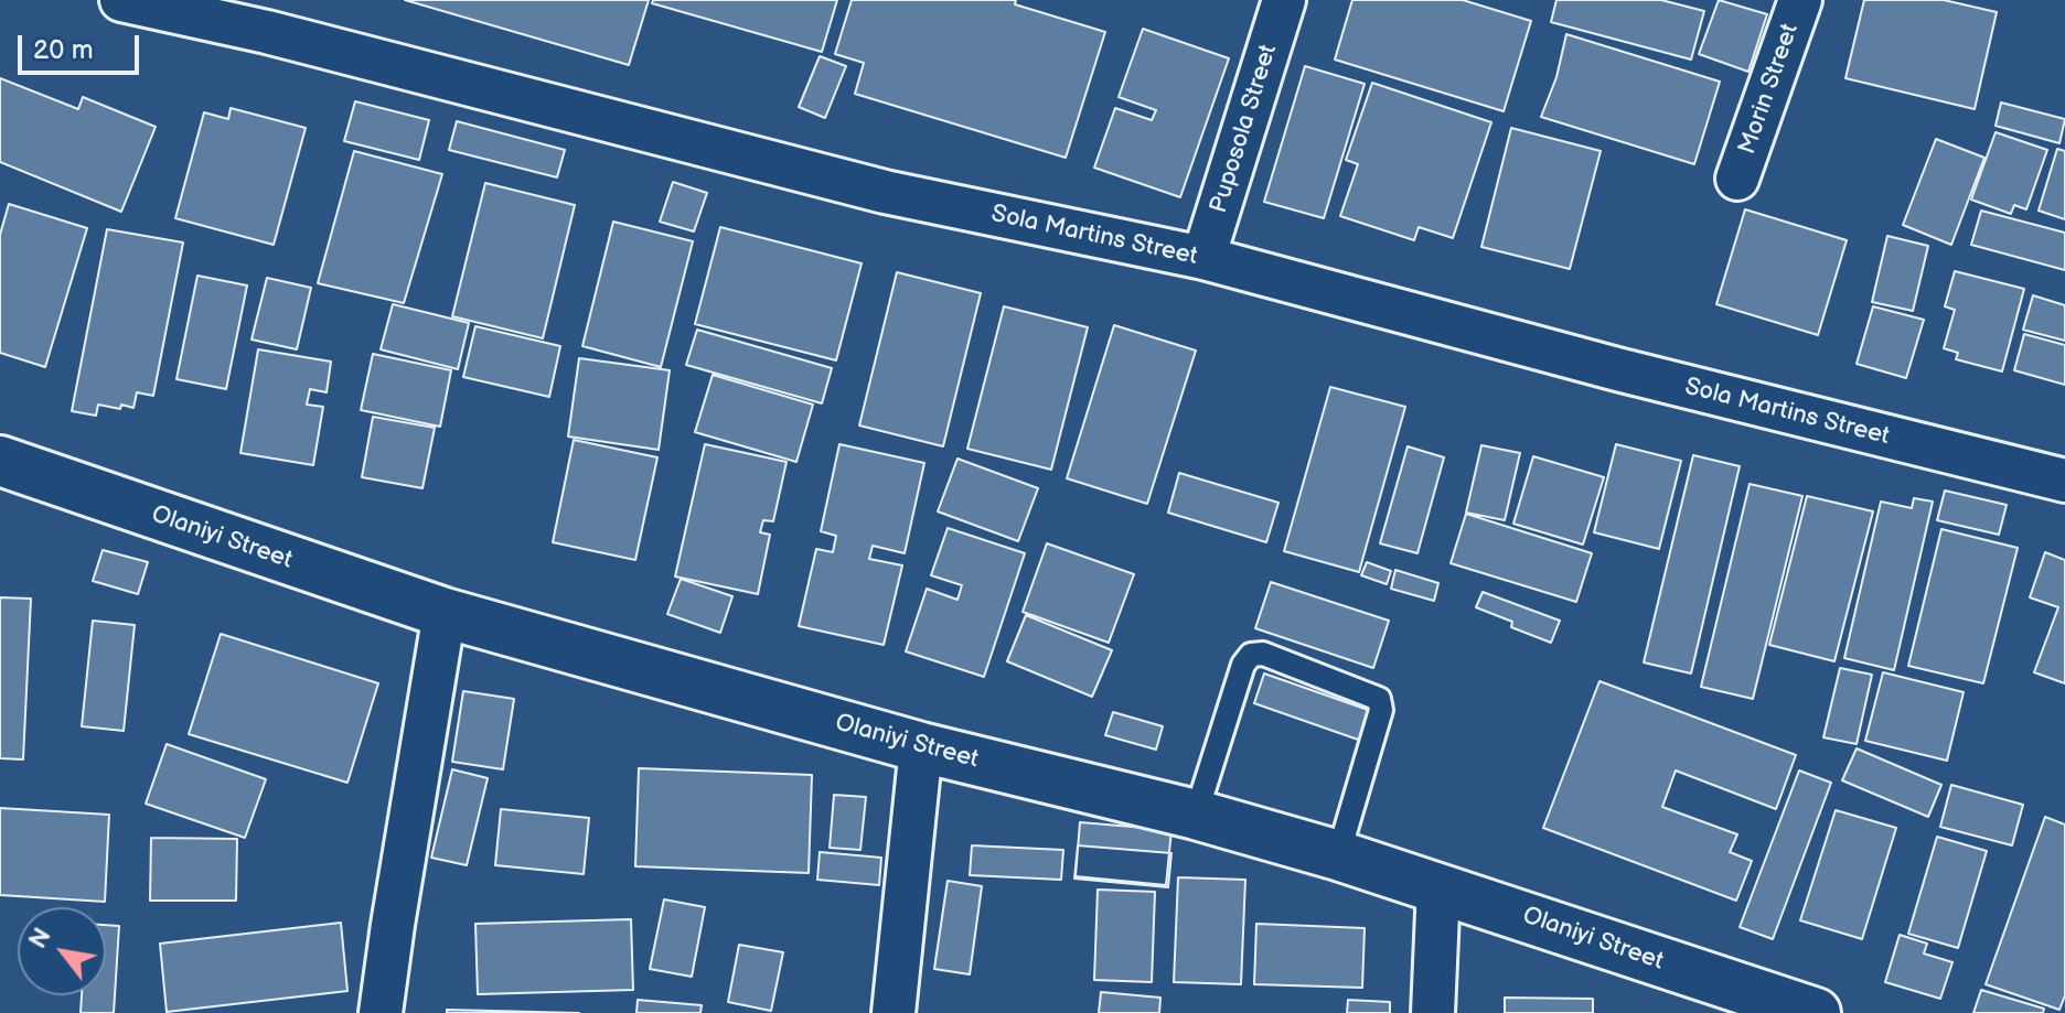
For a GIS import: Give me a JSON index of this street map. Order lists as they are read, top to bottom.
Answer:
{
  "streets": {
    "street": [
      "Morin Street",
      "Puposola Street",
      "Sola Martins Street",
      "Olaniyi Street"
    ]
  },
  "crossings": [
    ["Puposola Street", "Sola Martins Street"]
  ],
  "scale_bar": "20 m",
  "north": "top left"
}
